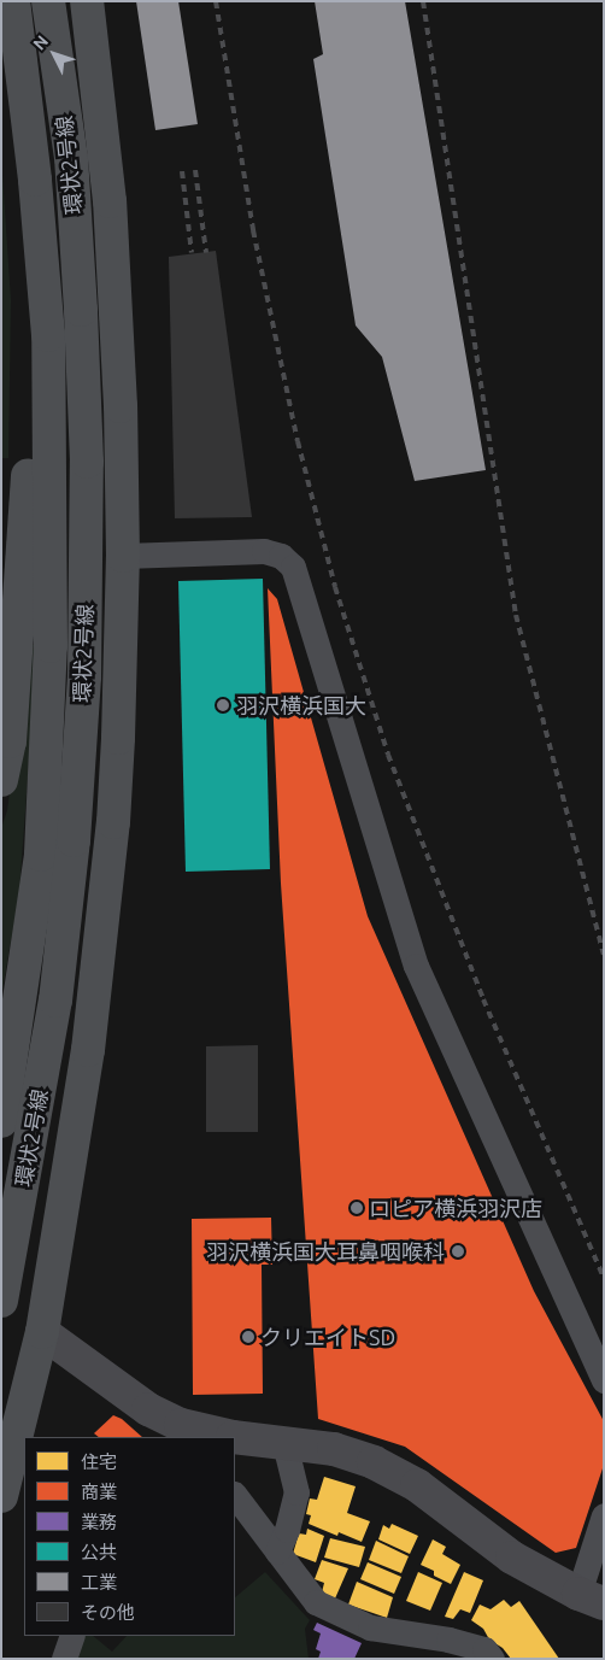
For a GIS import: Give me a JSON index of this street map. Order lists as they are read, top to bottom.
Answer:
{
  "streets": {
    "main road": ["環状2号線"]
  },
  "places": [
    "羽沢横浜国大",
    "ロピア横浜羽沢店",
    "羽沢横浜国大耳鼻咽喉科",
    "クリエイトSD"
  ],
  "legend": [
    "住宅",
    "商業",
    "業務",
    "公共",
    "工業",
    "その他"
  ],
  "north": "top left"
}
